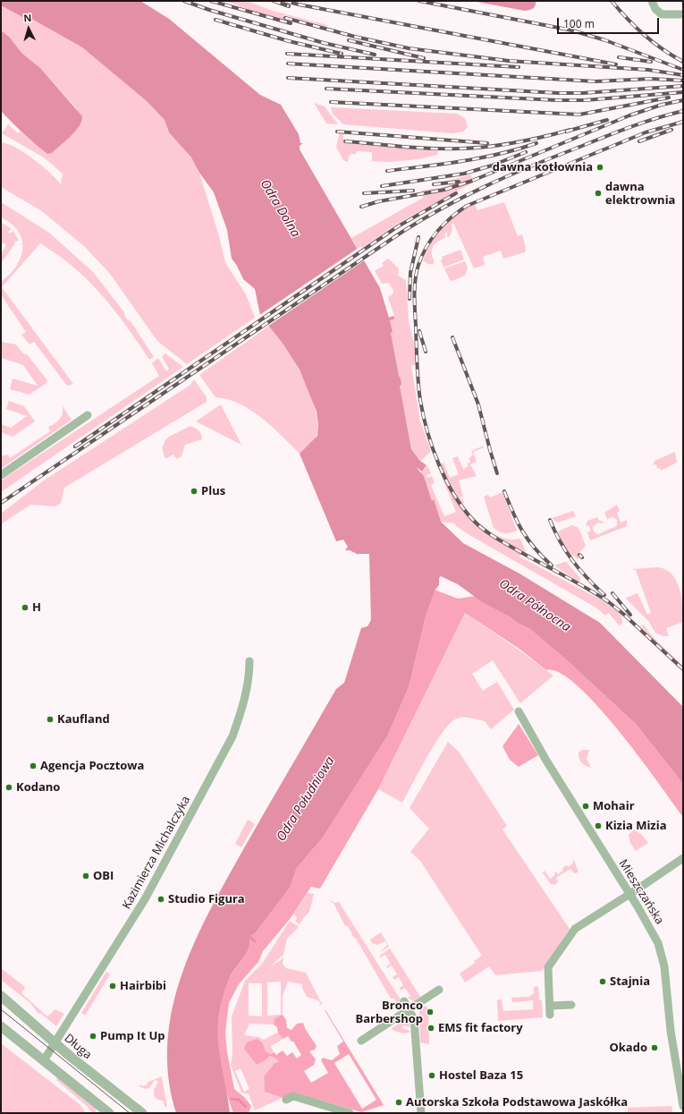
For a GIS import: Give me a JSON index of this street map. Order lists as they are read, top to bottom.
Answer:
{
  "streets": {
    "street": ["Kazimierza Michalczyka", "Mieszczańska", "Długa"]
  },
  "crossings": [
    ["Kazimierza Michalczyka", "Długa"]
  ],
  "water": ["Odra Dolna", "Odra Północna", "Odra Południowa"],
  "places": [
    "dawna kotłownia",
    "dawna elektrownia",
    "Plus",
    "H",
    "Kaufland",
    "Agencja Pocztowa",
    "Kodano",
    "Mohair",
    "Kizia Mizia",
    "OBI",
    "Studio Figura",
    "Stajnia",
    "Hairbibi",
    "Bronco Barbershop",
    "EMS fit factory",
    "Pump It Up",
    "Okado",
    "Hostel Baza 15",
    "Autorska Szkoła Podstawowa Jaskółka"
  ],
  "scale_bar": "100 m",
  "north": "top"
}
